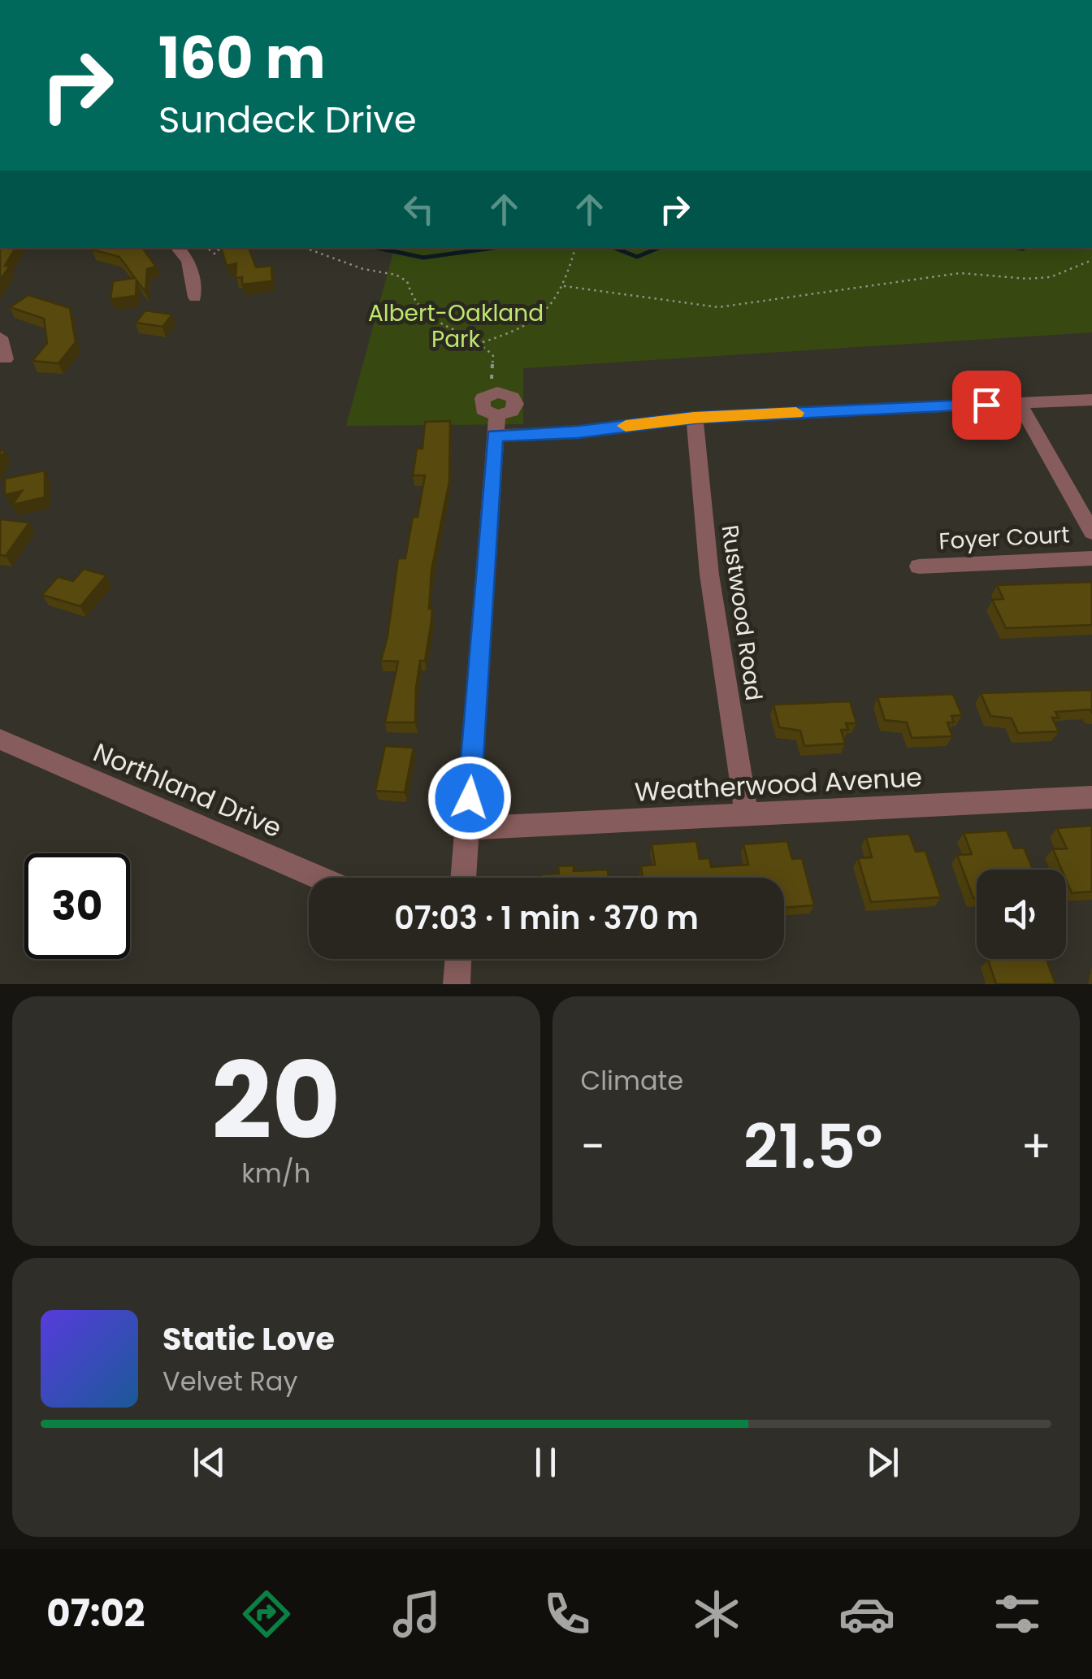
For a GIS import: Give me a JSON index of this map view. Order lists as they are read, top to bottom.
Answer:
{
  "streets": {
    "street": [
      "Foyer Court",
      "Rustwood Road",
      "Weatherwood Avenue",
      "Northland Drive"
    ]
  },
  "crossings": [
    ["Rustwood Road", "Weatherwood Avenue"]
  ],
  "parks": ["Albert-Oakland Park"],
  "page": {
    "turn": ["160 m", "Sundeck Drive"],
    "limit": "30",
    "trip": "07:03 · 1 min · 370 m",
    "tile": [
      ["20", "km/h"],
      "Climate"
    ],
    "heat": ["−", "21.5°", "+"],
    "song": ["Static Love", "Velvet Ray"],
    "tabs": "07:02"
  }
}
